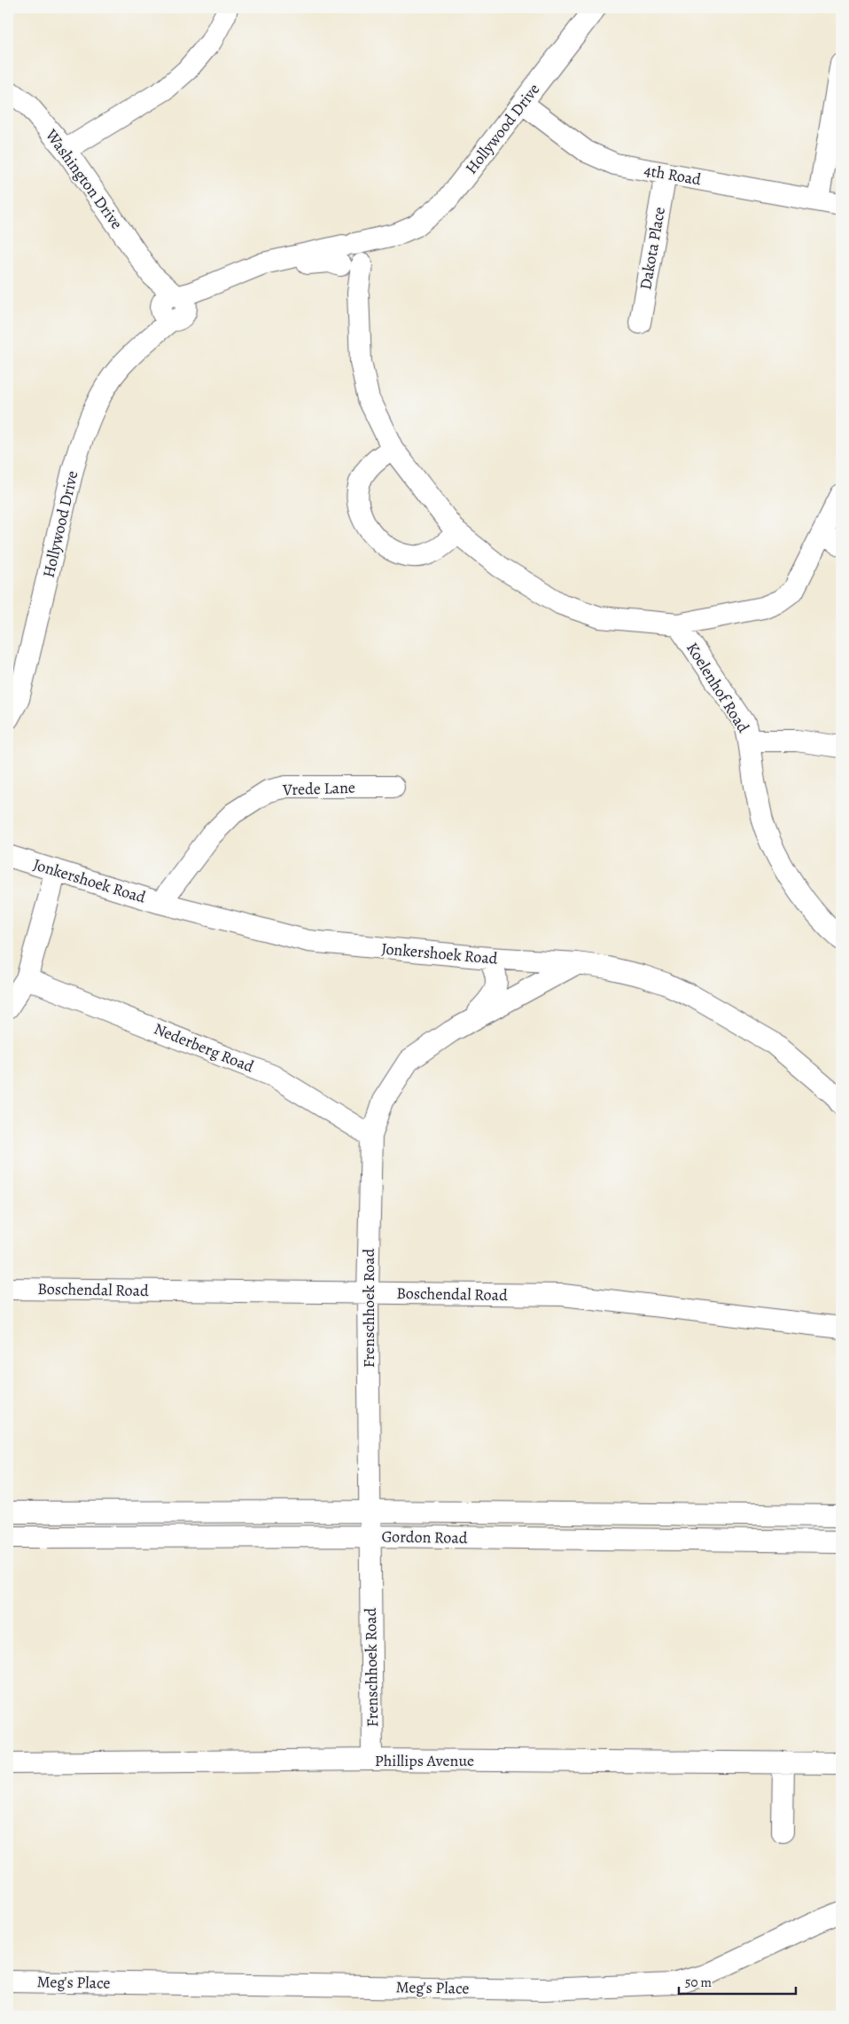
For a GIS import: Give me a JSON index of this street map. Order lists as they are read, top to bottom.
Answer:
{
  "streets": {
    "street": [
      "Hollywood Drive",
      "4th Road",
      "Washington Drive",
      "Dakota Place",
      "Koelenhof Road",
      "Vrede Lane",
      "Jonkershoek Road",
      "Nederberg Road",
      "Boschendal Road",
      "Frenschhoek Road",
      "Gordon Road",
      "Phillips Avenue",
      "Meg's Place"
    ]
  },
  "crossings": [
    ["Hollywood Drive", "4th Road"],
    ["Hollywood Drive", "Washington Drive"],
    ["4th Road", "Dakota Place"],
    ["Vrede Lane", "Jonkershoek Road"],
    ["Jonkershoek Road", "Frenschhoek Road"],
    ["Nederberg Road", "Frenschhoek Road"],
    ["Boschendal Road", "Frenschhoek Road"],
    ["Frenschhoek Road", "Gordon Road"],
    ["Frenschhoek Road", "Phillips Avenue"]
  ],
  "scale_bar": "50 m"
}
